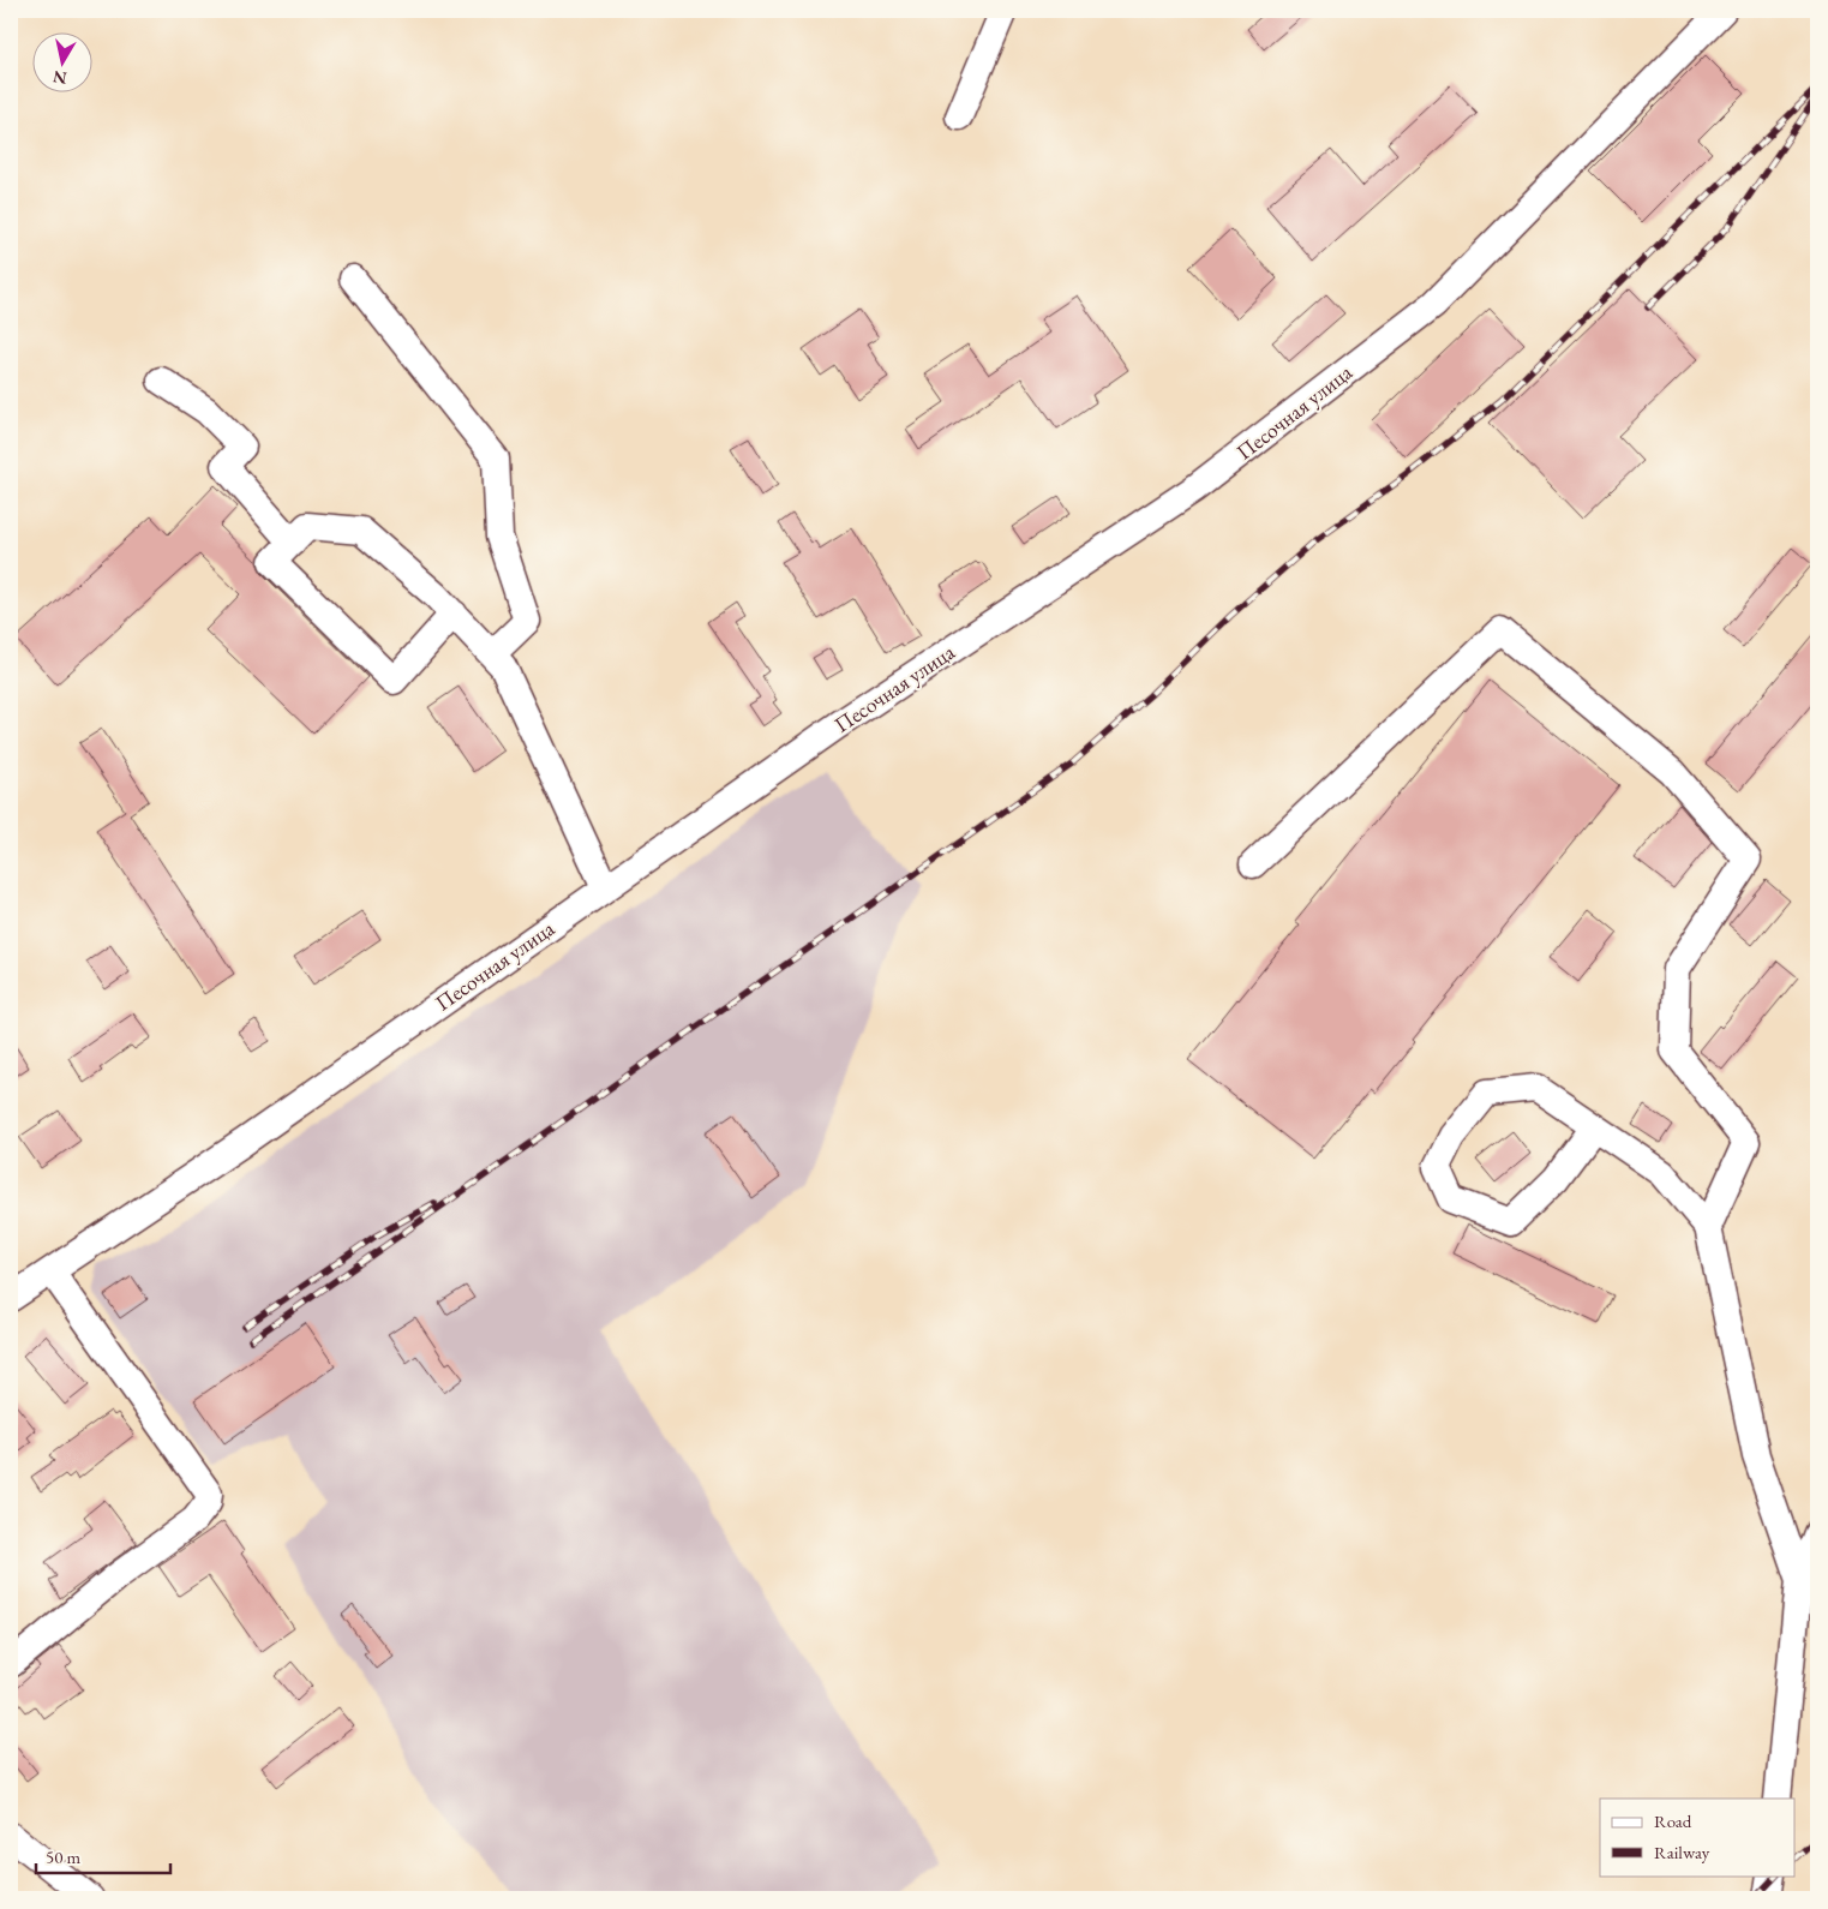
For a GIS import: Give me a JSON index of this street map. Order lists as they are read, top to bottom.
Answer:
{
  "streets": {
    "street": ["Песочная улица"]
  },
  "legend": ["Road", "Railway"],
  "scale_bar": "50 m",
  "north": "bottom"
}
